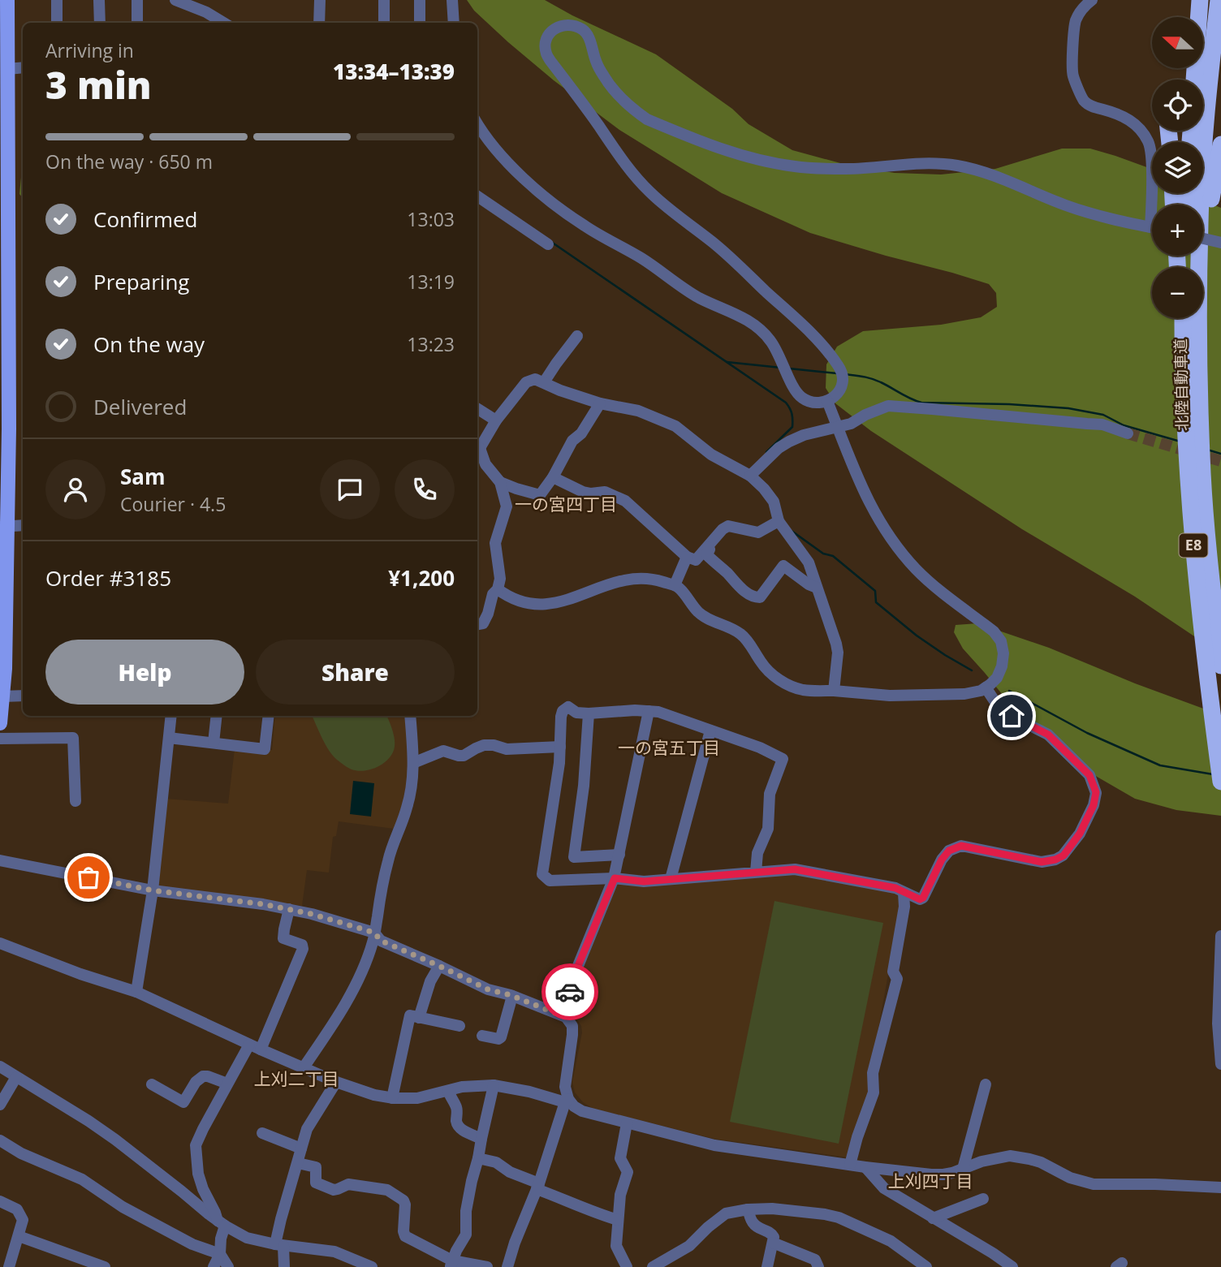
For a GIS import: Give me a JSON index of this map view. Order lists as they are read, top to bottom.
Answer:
{
  "streets": {
    "highway": ["北陸自動車道", "E8"]
  },
  "districts": [
    "一の宮四丁目",
    "一の宮五丁目",
    "上刈二丁目",
    "上刈四丁目"
  ],
  "north": "left",
  "page": {
    "map_buttons": ["+", "−"],
    "heading": ["3 min", "Arriving in", "13:34–13:39"],
    "panel": [
      "Sam",
      "Courier · 4.5",
      "Order #3185",
      "¥1,200"
    ],
    "bar": "On the way · 650 m",
    "list": [
      ["Confirmed", "13:03"],
      ["Preparing", "13:19"],
      ["On the way", "13:23"],
      "Delivered"
    ],
    "buttons": ["Help", "Share"]
  }
}
